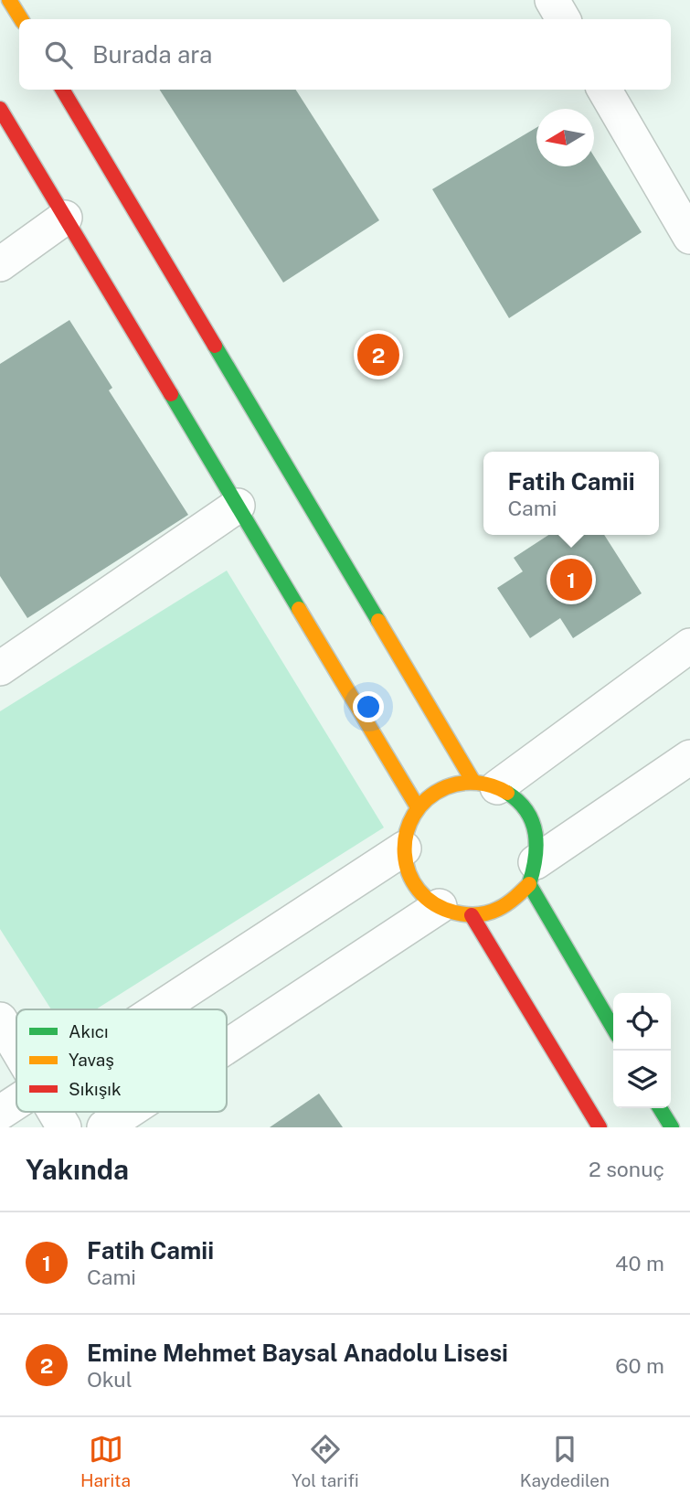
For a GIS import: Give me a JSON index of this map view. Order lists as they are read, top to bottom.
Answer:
{
  "legend": ["Akıcı", "Yavaş", "Sıkışık"],
  "north": "left",
  "page": {
    "search": "Burada ara",
    "pins": ["2", "1"],
    "popup": ["Fatih Camii", "Cami"],
    "heading": ["Yakında", "2 sonuç"],
    "list": [
      {
        "mark": "1",
        "name": "Fatih Camii",
        "note": "Cami",
        "value": "40 m"
      },
      {
        "mark": "2",
        "name": "Emine Mehmet Baysal Anadolu Lisesi",
        "note": "Okul",
        "value": "60 m"
      }
    ],
    "nav": ["Harita", "Yol tarifi", "Kaydedilen"]
  }
}
